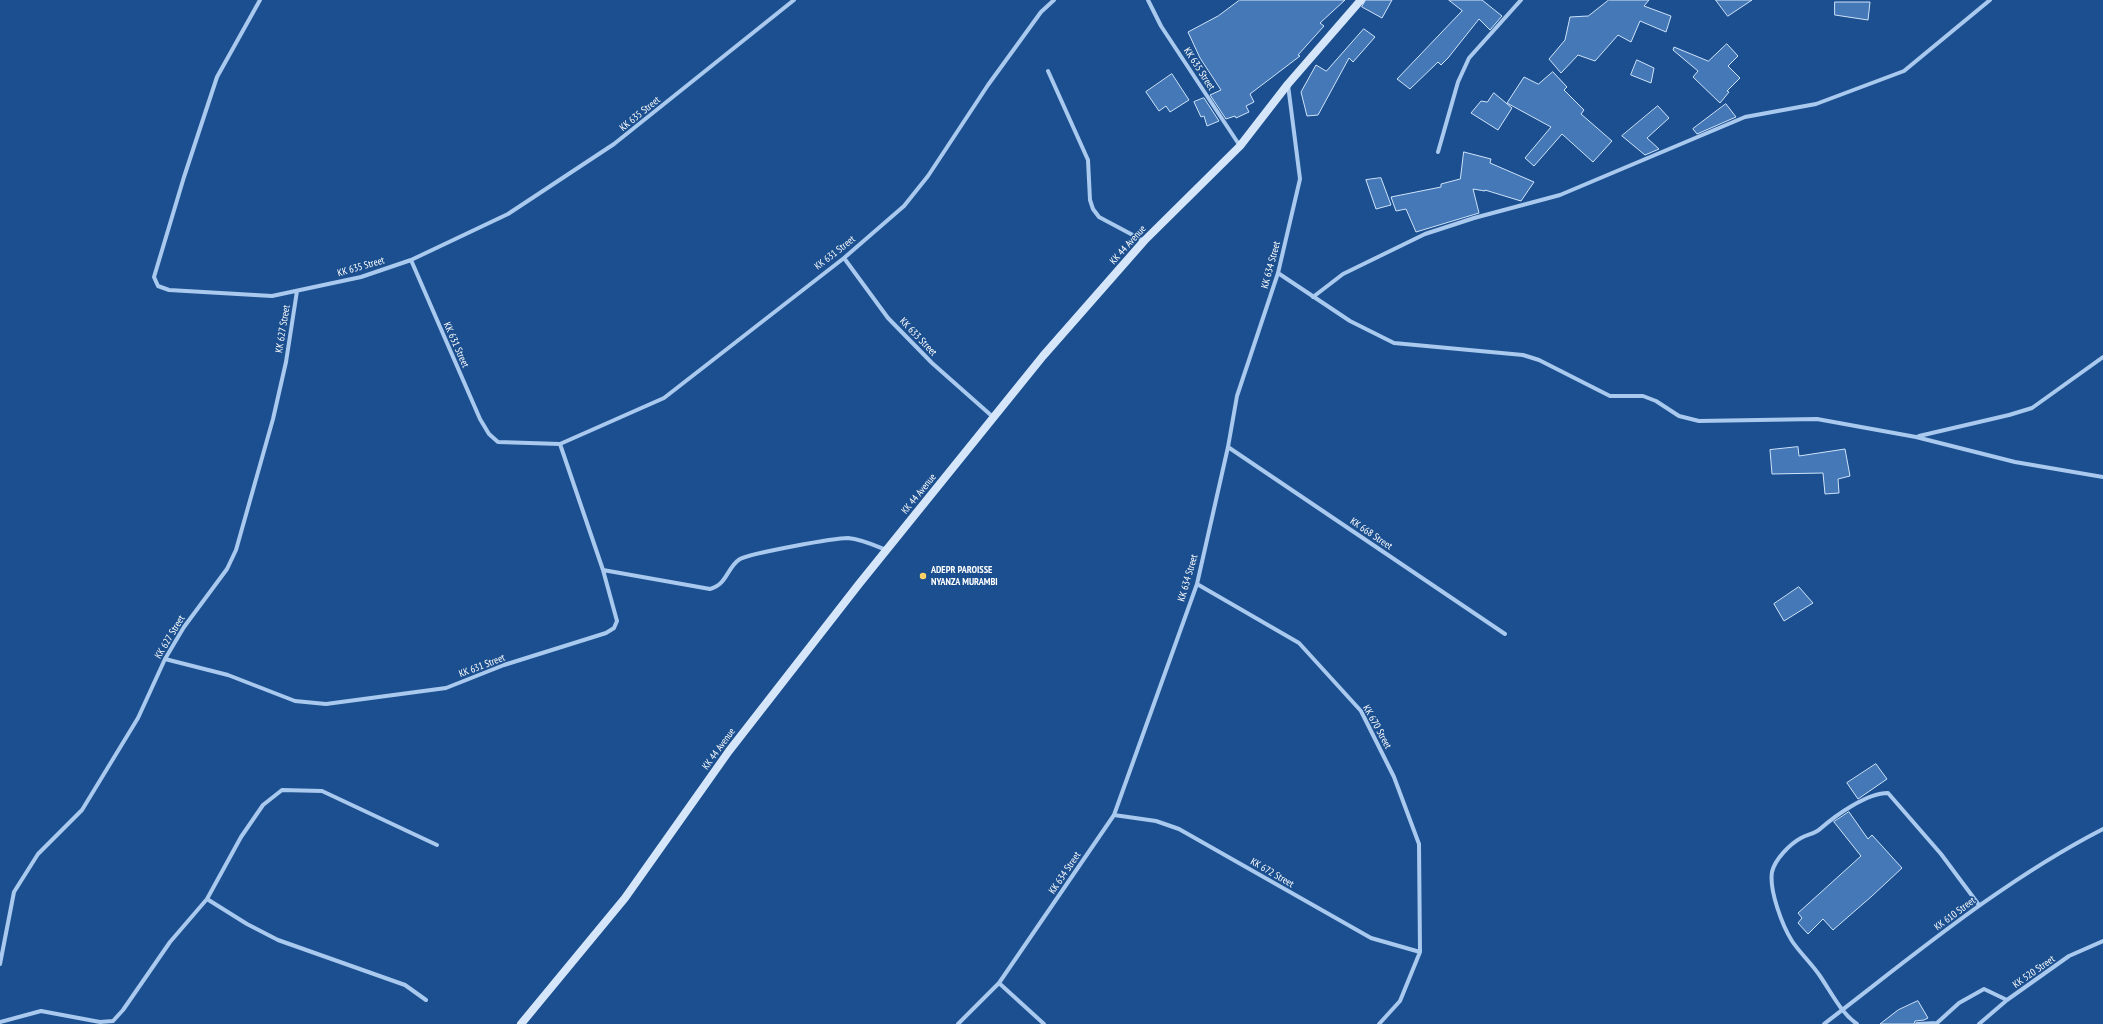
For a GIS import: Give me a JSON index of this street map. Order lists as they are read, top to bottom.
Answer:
{
  "streets": {
    "main road": ["KK 44 Avenue"],
    "street": [
      "KK 635 Street",
      "KK 631 Street",
      "KK 634 Street",
      "KK 627 Street",
      "KK 633 Street",
      "KK 668 Street",
      "KK 670 Street",
      "KK 672 Street",
      "KK 610 Street",
      "KK 520 Street"
    ]
  },
  "crossings": [
    ["KK 635 Street", "KK 44 Avenue"],
    ["KK 635 Street", "KK 631 Street"],
    ["KK 635 Street", "KK 627 Street"],
    ["KK 44 Avenue", "KK 634 Street"],
    ["KK 44 Avenue", "KK 633 Street"],
    ["KK 631 Street", "KK 627 Street"],
    ["KK 631 Street", "KK 633 Street"],
    ["KK 634 Street", "KK 668 Street"],
    ["KK 634 Street", "KK 670 Street"],
    ["KK 634 Street", "KK 672 Street"],
    ["KK 670 Street", "KK 672 Street"]
  ],
  "places": ["ADEPR PAROISSE NYANZA MURAMBI"]
}
